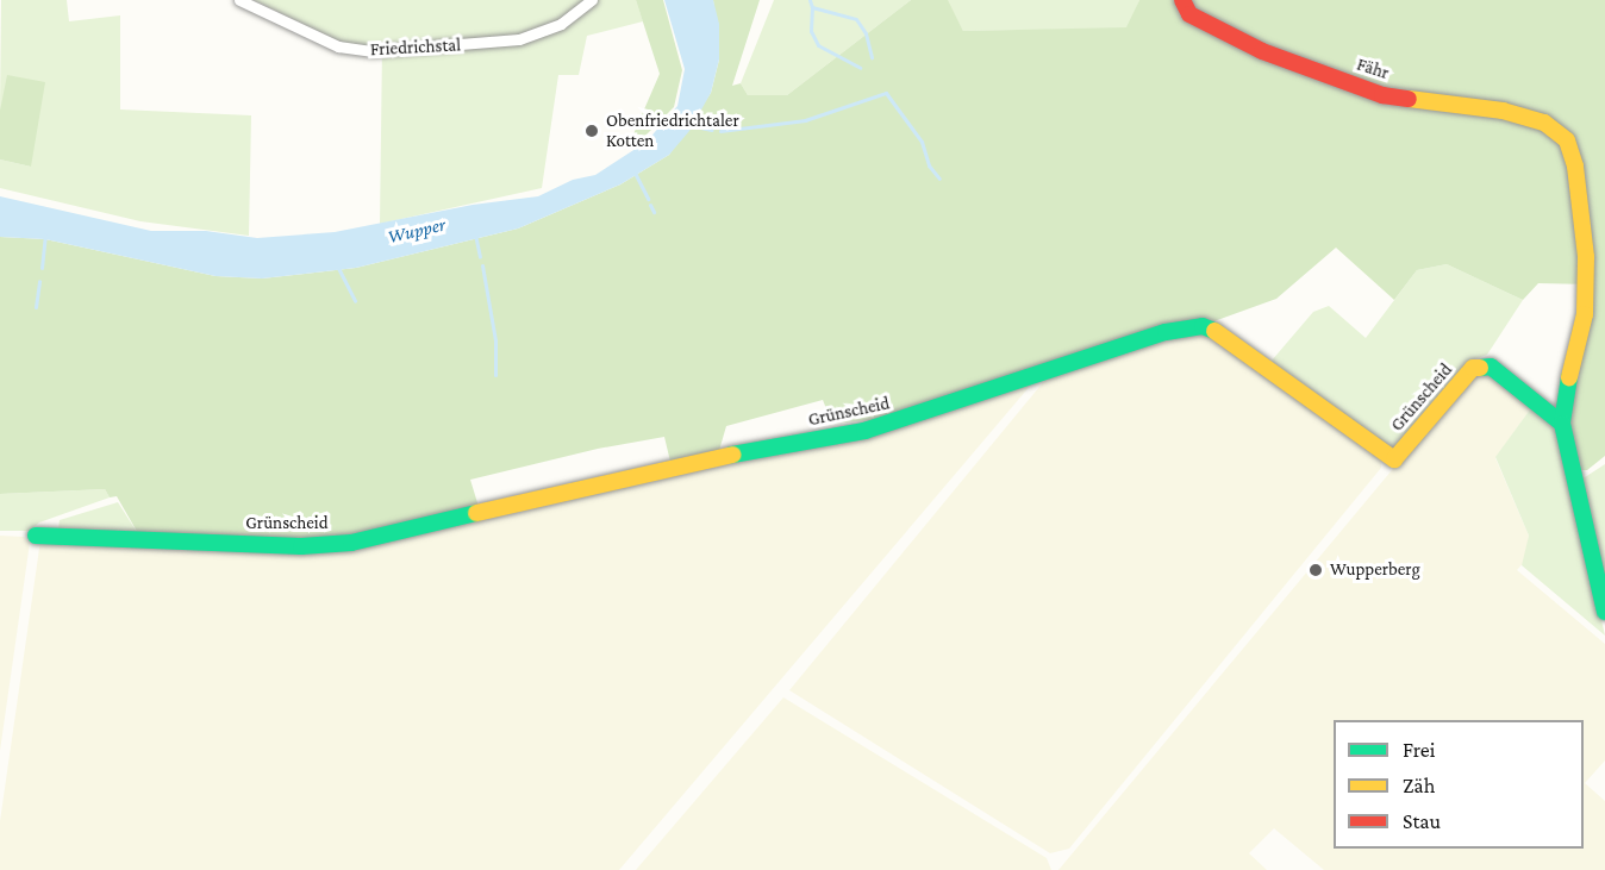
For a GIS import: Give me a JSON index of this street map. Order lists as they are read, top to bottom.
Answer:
{
  "streets": {
    "street": ["Friedrichstal", "Fähr", "Grünscheid"]
  },
  "crossings": [
    ["Fähr", "Grünscheid"]
  ],
  "water": ["Wupper"],
  "places": ["Obenfriedrichtaler Kotten", "Wupperberg"],
  "legend": ["Frei", "Zäh", "Stau"]
}
